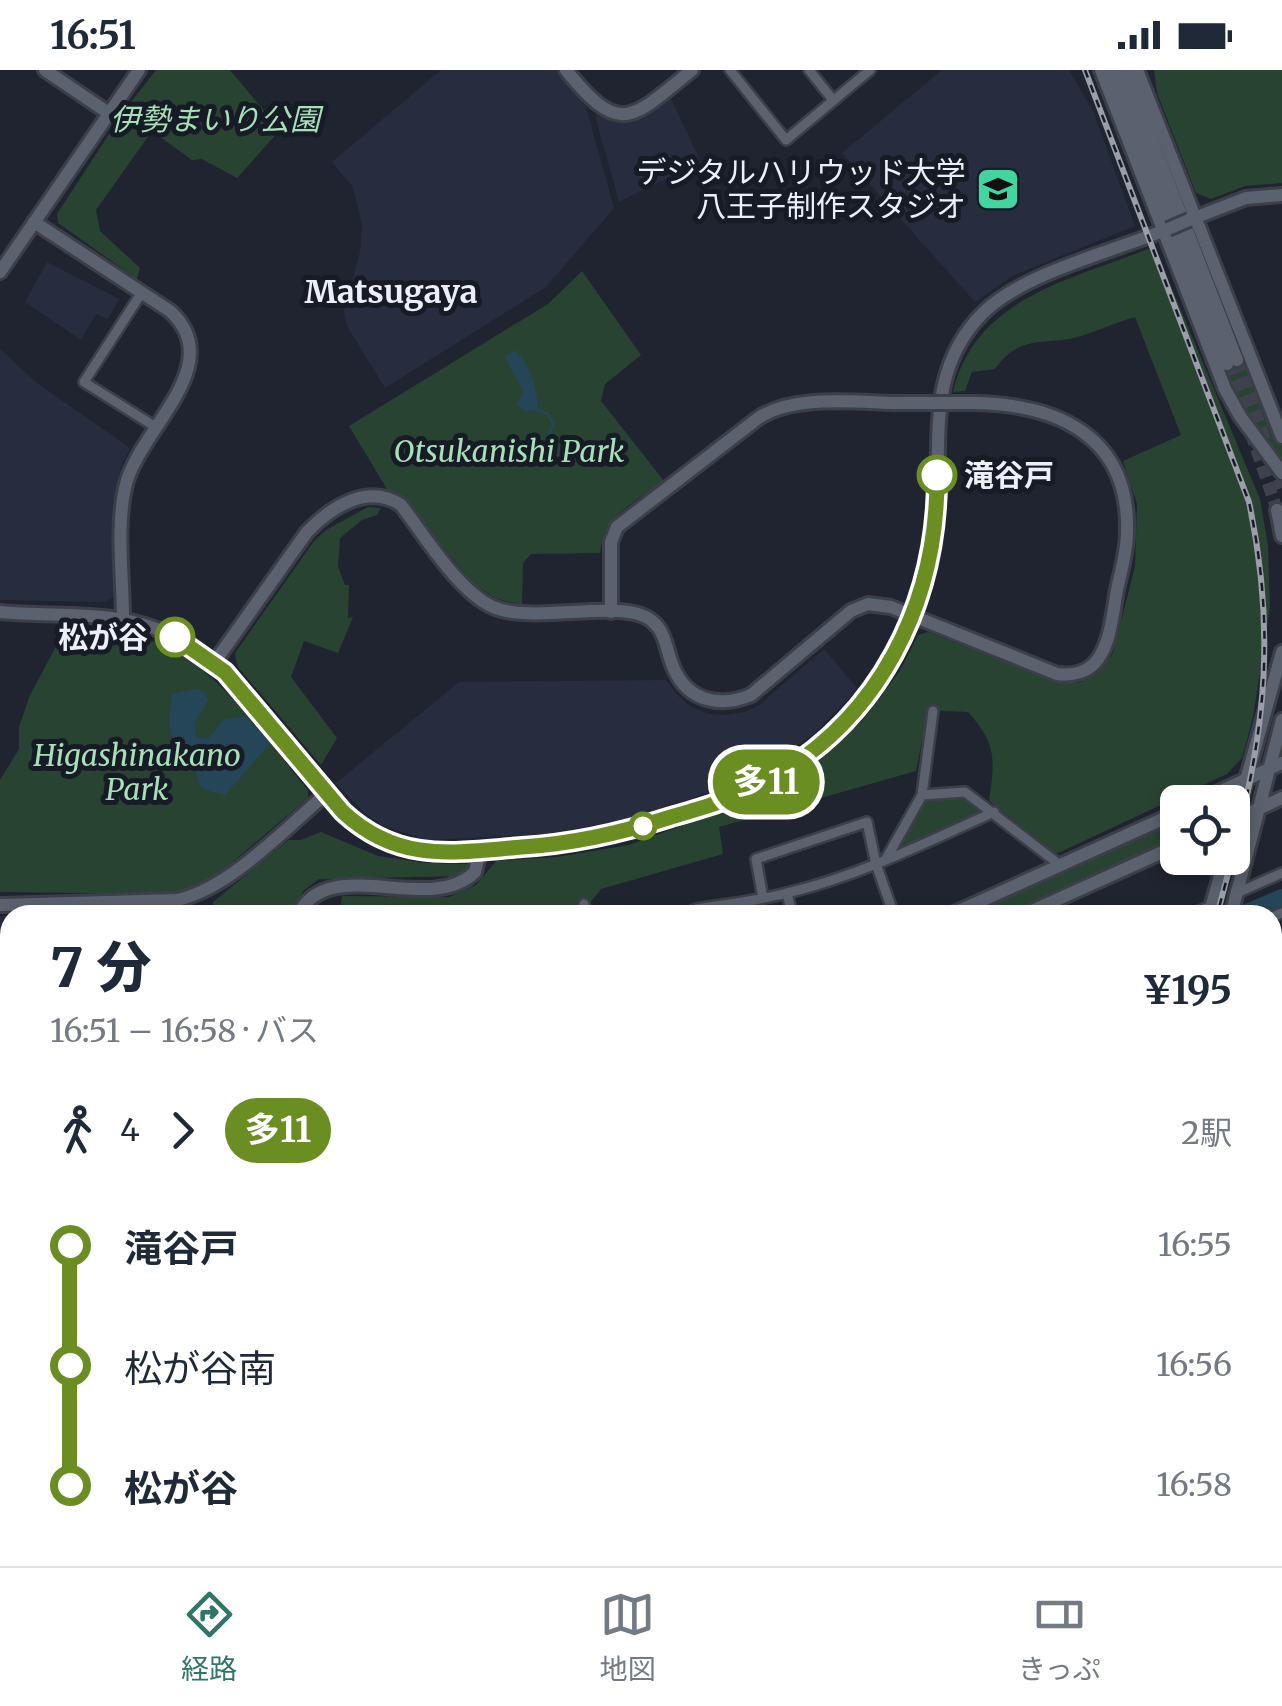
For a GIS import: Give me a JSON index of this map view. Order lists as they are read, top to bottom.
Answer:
{
  "districts": ["Matsugaya"],
  "parks": ["伊勢まいり公園", "Otsukanishi Park", "Higashinakano Park"],
  "places": {
    "school or university": ["デジタルハリウッド大学 八王子制作スタジオ"],
    "other": ["滝谷戸", "松が谷"]
  },
  "lines": ["bus line 多11"],
  "page": {
    "status": "16:51",
    "on_map": "多11",
    "heading": ["7 分", "16:51 – 16:58 · バス", "¥195"],
    "legs": ["4", "多11", "2駅"],
    "list": [
      {
        "name": "滝谷戸",
        "value": "16:55"
      },
      {
        "name": "松が谷南",
        "value": "16:56"
      },
      {
        "name": "松が谷",
        "value": "16:58"
      }
    ],
    "tabs": ["経路", "地図", "きっぷ"]
  }
}
